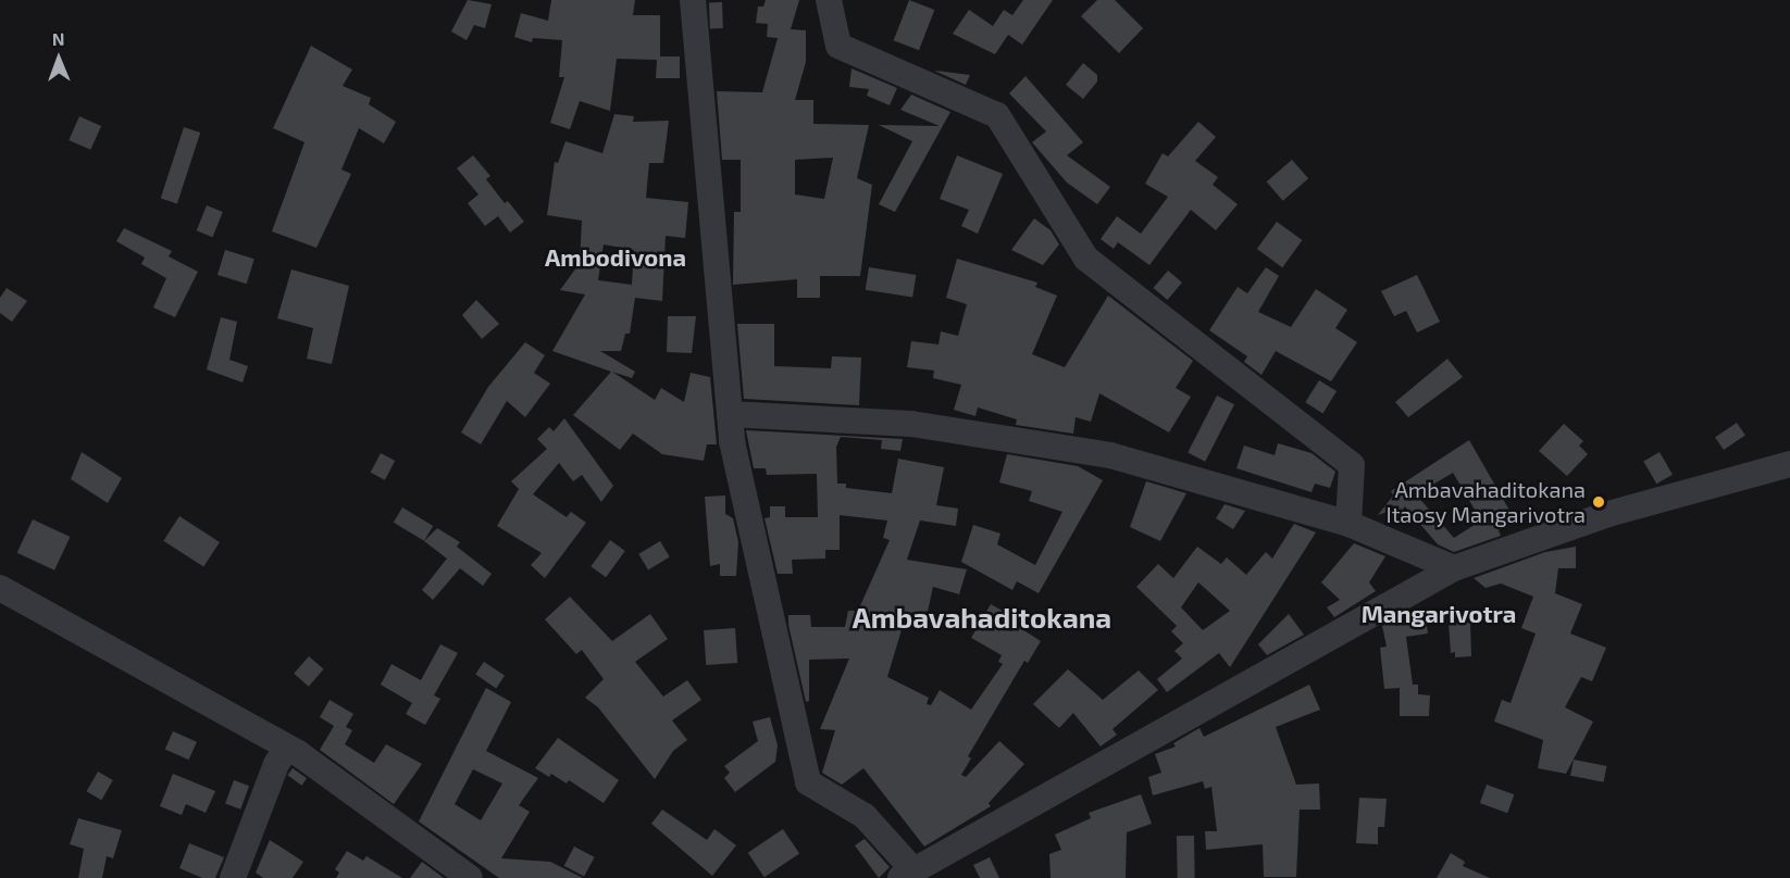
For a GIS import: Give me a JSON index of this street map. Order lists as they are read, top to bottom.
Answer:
{
  "districts": ["Ambodivona", "Mangarivotra", "Ambavahaditokana"],
  "places": ["Ambavahaditokana Itaosy Mangarivotra"],
  "north": "top"
}
